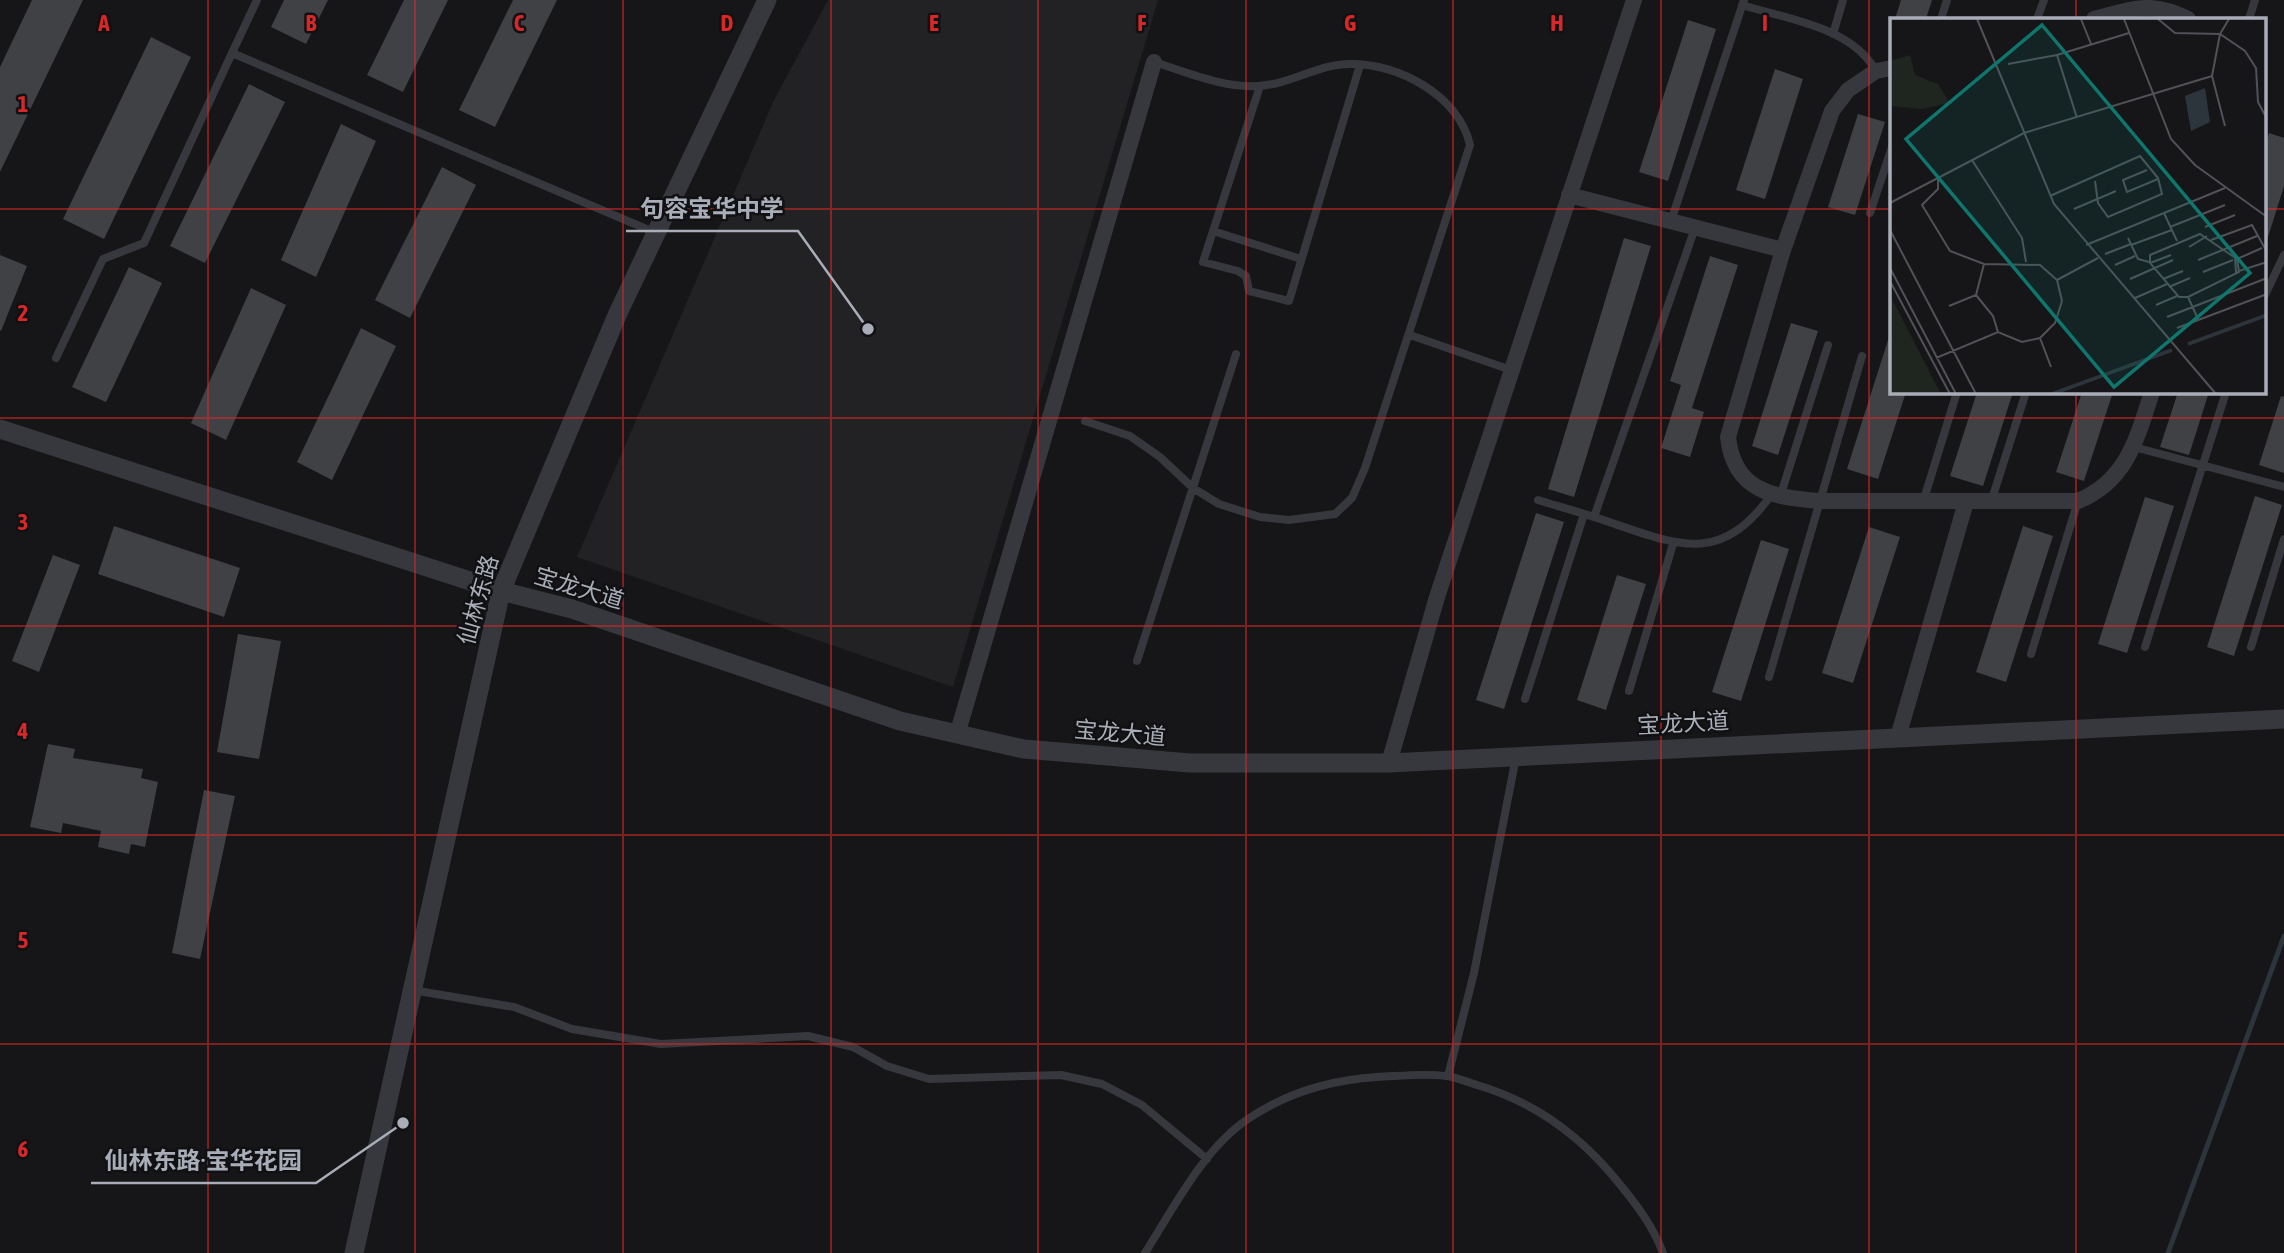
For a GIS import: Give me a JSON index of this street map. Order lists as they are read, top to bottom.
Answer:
{
  "streets": {
    "street": ["宝龙大道", "仙林东路"]
  },
  "crossings": [
    ["宝龙大道", "仙林东路"]
  ],
  "places": ["句容宝华中学", "仙林东路·宝华花园"],
  "grid": {
    "columns": [
      "A",
      "B",
      "C",
      "D",
      "E",
      "F",
      "G",
      "H",
      "I"
    ],
    "rows": [
      "1",
      "2",
      "3",
      "4",
      "5",
      "6"
    ]
  }
}
